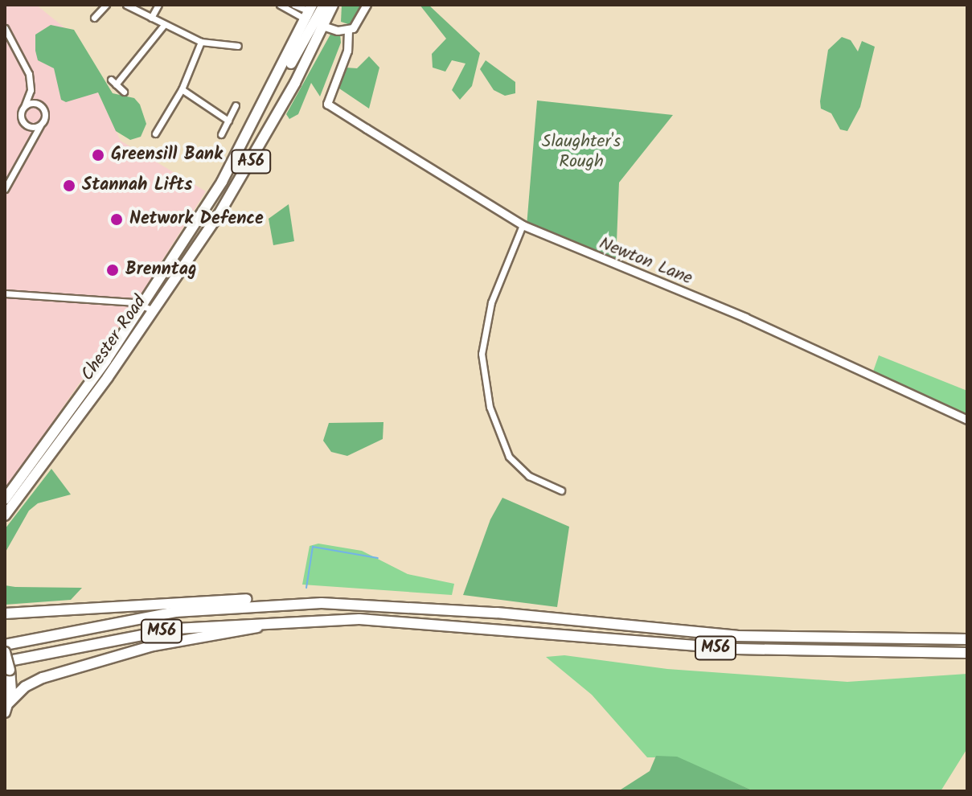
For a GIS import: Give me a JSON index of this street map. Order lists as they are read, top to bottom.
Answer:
{
  "streets": {
    "highway": ["A56", "Chester Road", "M56"],
    "street": ["Newton Lane"]
  },
  "parks": ["Slaughter's Rough"],
  "places": [
    "Greensill Bank",
    "Stannah Lifts",
    "Network Defence",
    "Brenntag"
  ]
}
